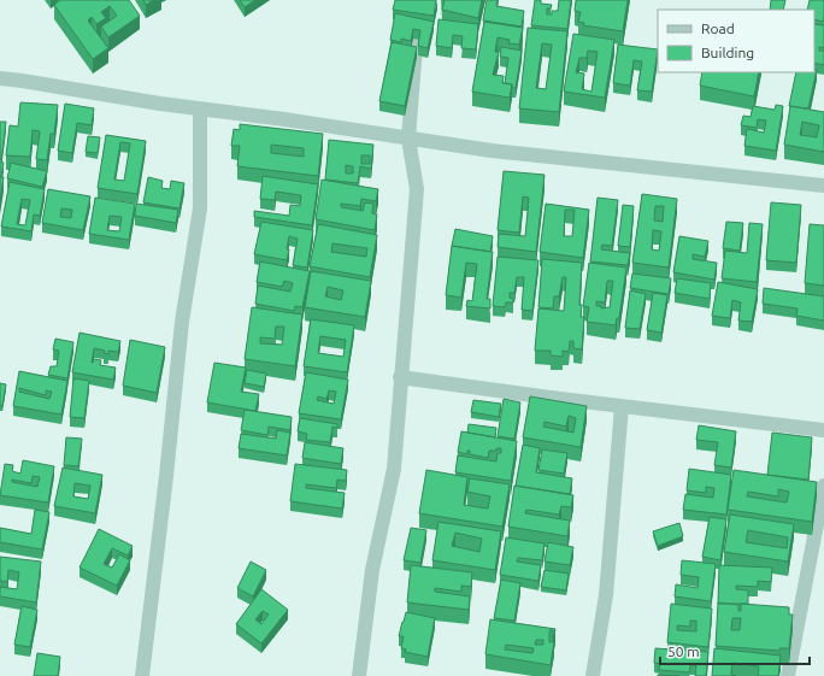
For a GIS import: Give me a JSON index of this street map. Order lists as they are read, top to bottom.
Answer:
{
  "legend": ["Road", "Building"],
  "scale_bar": "50 m"
}
